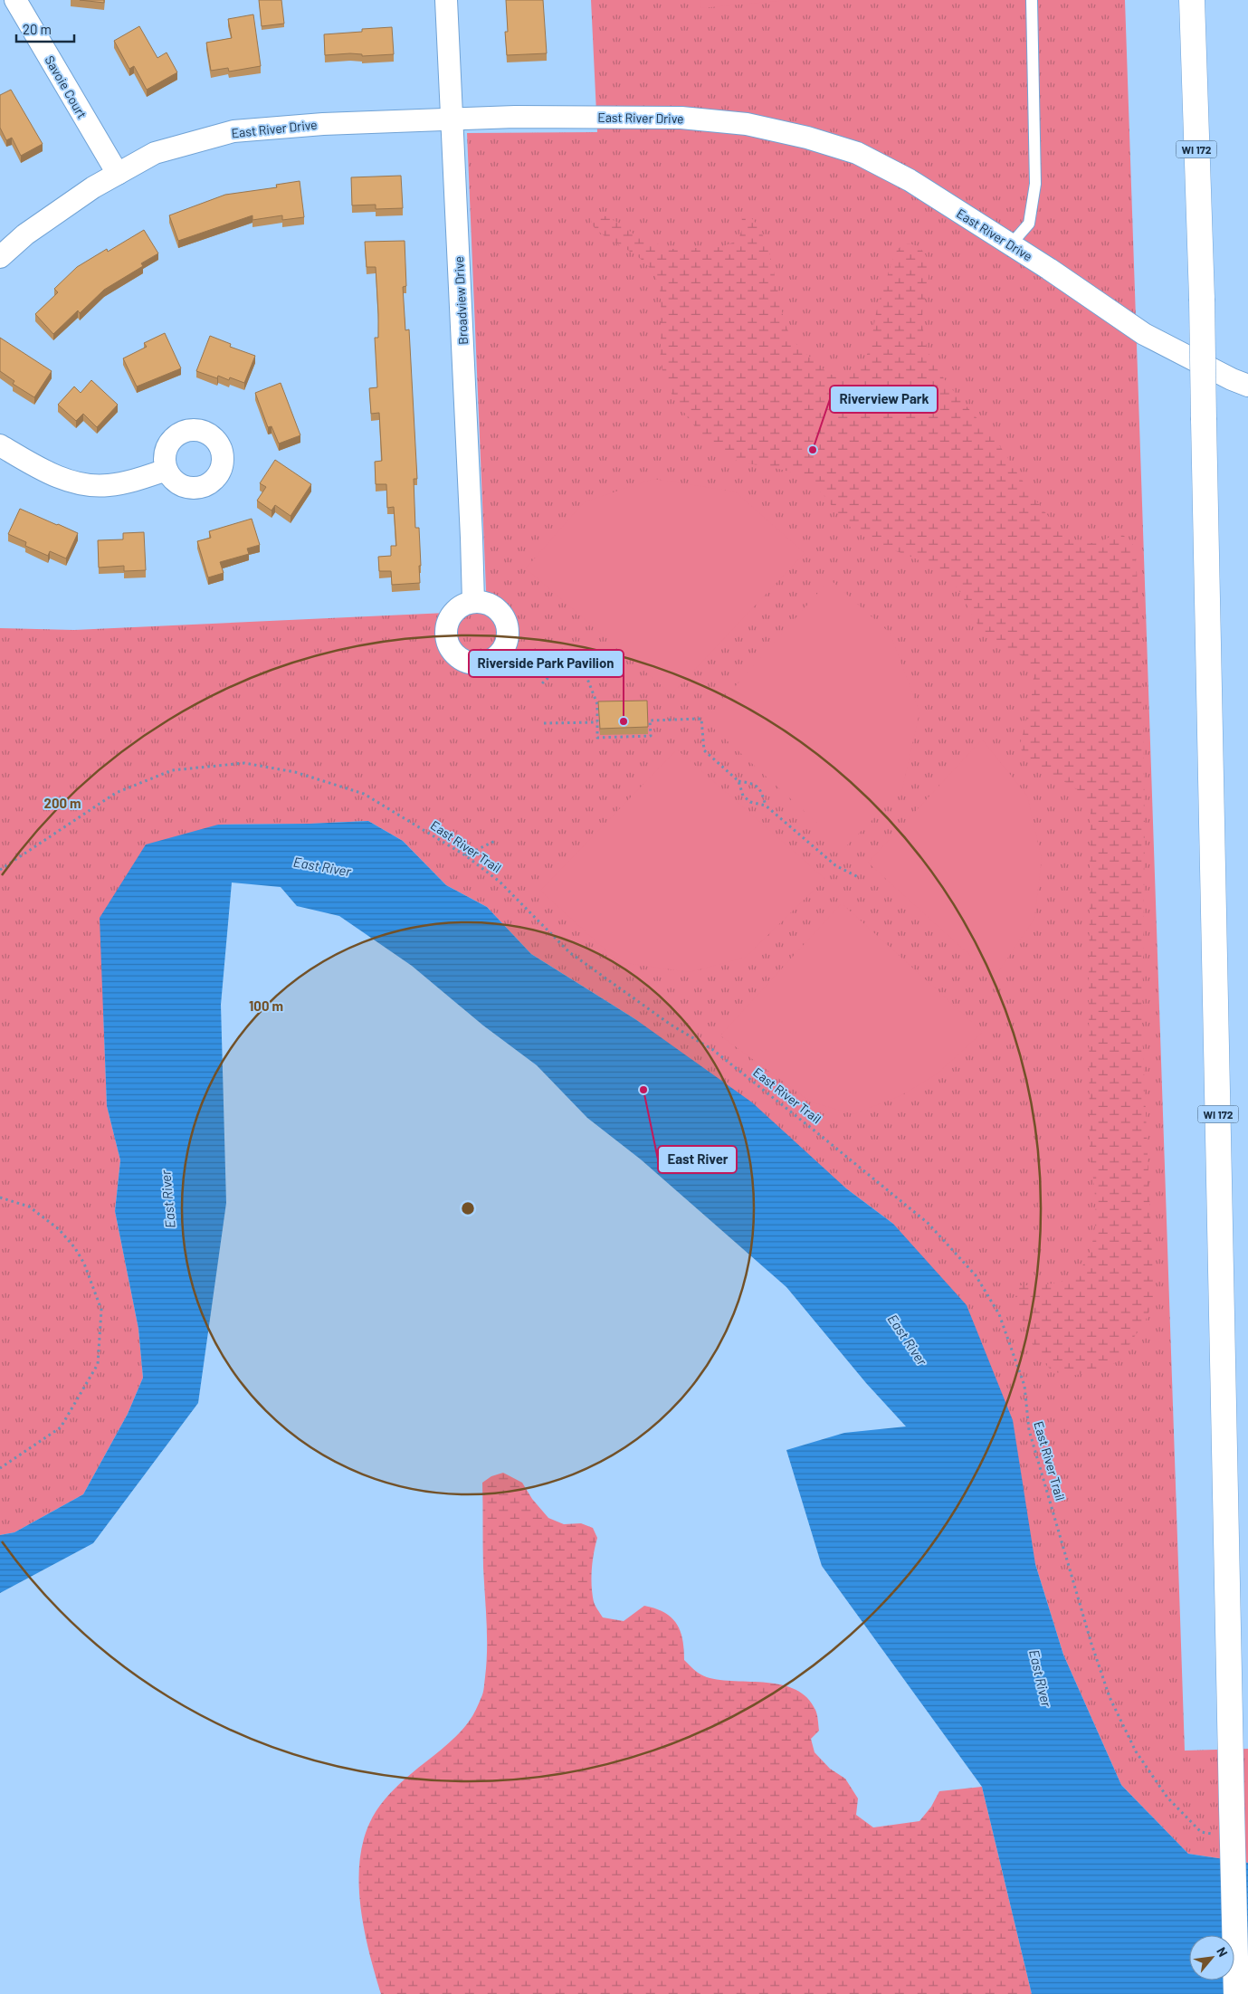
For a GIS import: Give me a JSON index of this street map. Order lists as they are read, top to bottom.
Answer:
{
  "streets": {
    "highway": ["WI 172"],
    "street": ["Savoie Court", "East River Drive", "Broadview Drive"],
    "path": ["East River Trail"]
  },
  "crossings": [
    ["Savoie Court", "East River Drive"],
    ["East River Drive", "Broadview Drive"]
  ],
  "water": ["East River"],
  "places": ["Riverview Park", "Riverside Park Pavilion", "East River"],
  "scale_bar": "20 m",
  "north": "top right",
  "rings": ["200 m", "100 m"]
}
